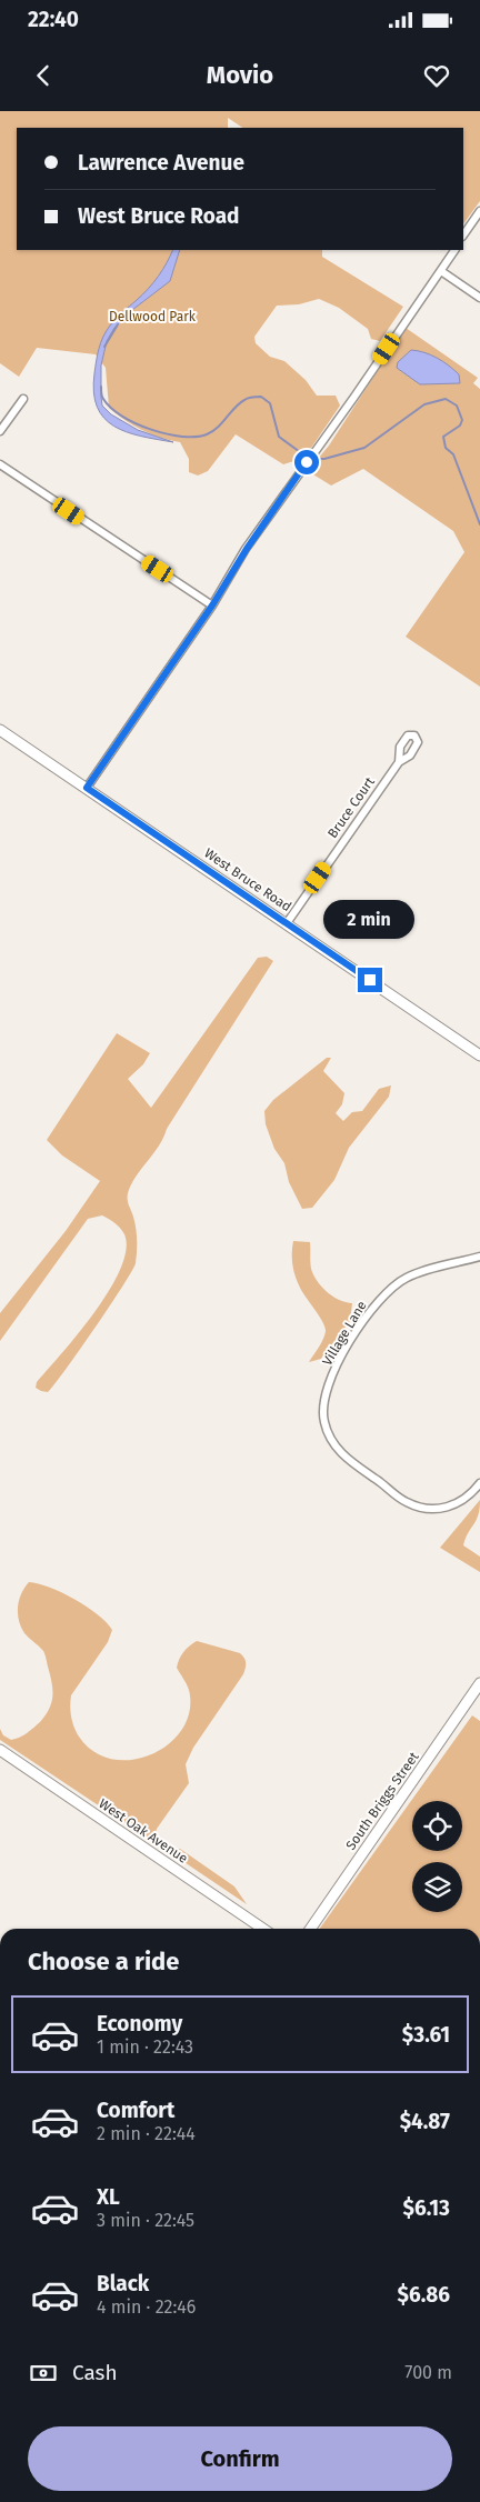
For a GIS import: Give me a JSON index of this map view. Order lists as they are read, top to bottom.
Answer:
{
  "streets": {
    "street": [
      "Bruce Court",
      "West Bruce Road",
      "Village Lane",
      "South Briggs Street",
      "West Oak Avenue"
    ]
  },
  "crossings": [
    ["Bruce Court", "West Bruce Road"]
  ],
  "parks": ["Dellwood Park"],
  "page": {
    "status": "22:40",
    "header": "Movio",
    "banner": ["Lawrence Avenue", "West Bruce Road"],
    "bubble": "2 min",
    "heading": "Choose a ride",
    "list": [
      {
        "name": "Economy",
        "note": "1 min · 22:43",
        "value": "$3.61"
      },
      {
        "name": "Comfort",
        "note": "2 min · 22:44",
        "value": "$4.87"
      },
      {
        "name": "XL",
        "note": "3 min · 22:45",
        "value": "$6.13"
      },
      {
        "name": "Black",
        "note": "4 min · 22:46",
        "value": "$6.86"
      }
    ],
    "pay": ["Cash", "700 m"],
    "buttons": "Confirm"
  }
}
